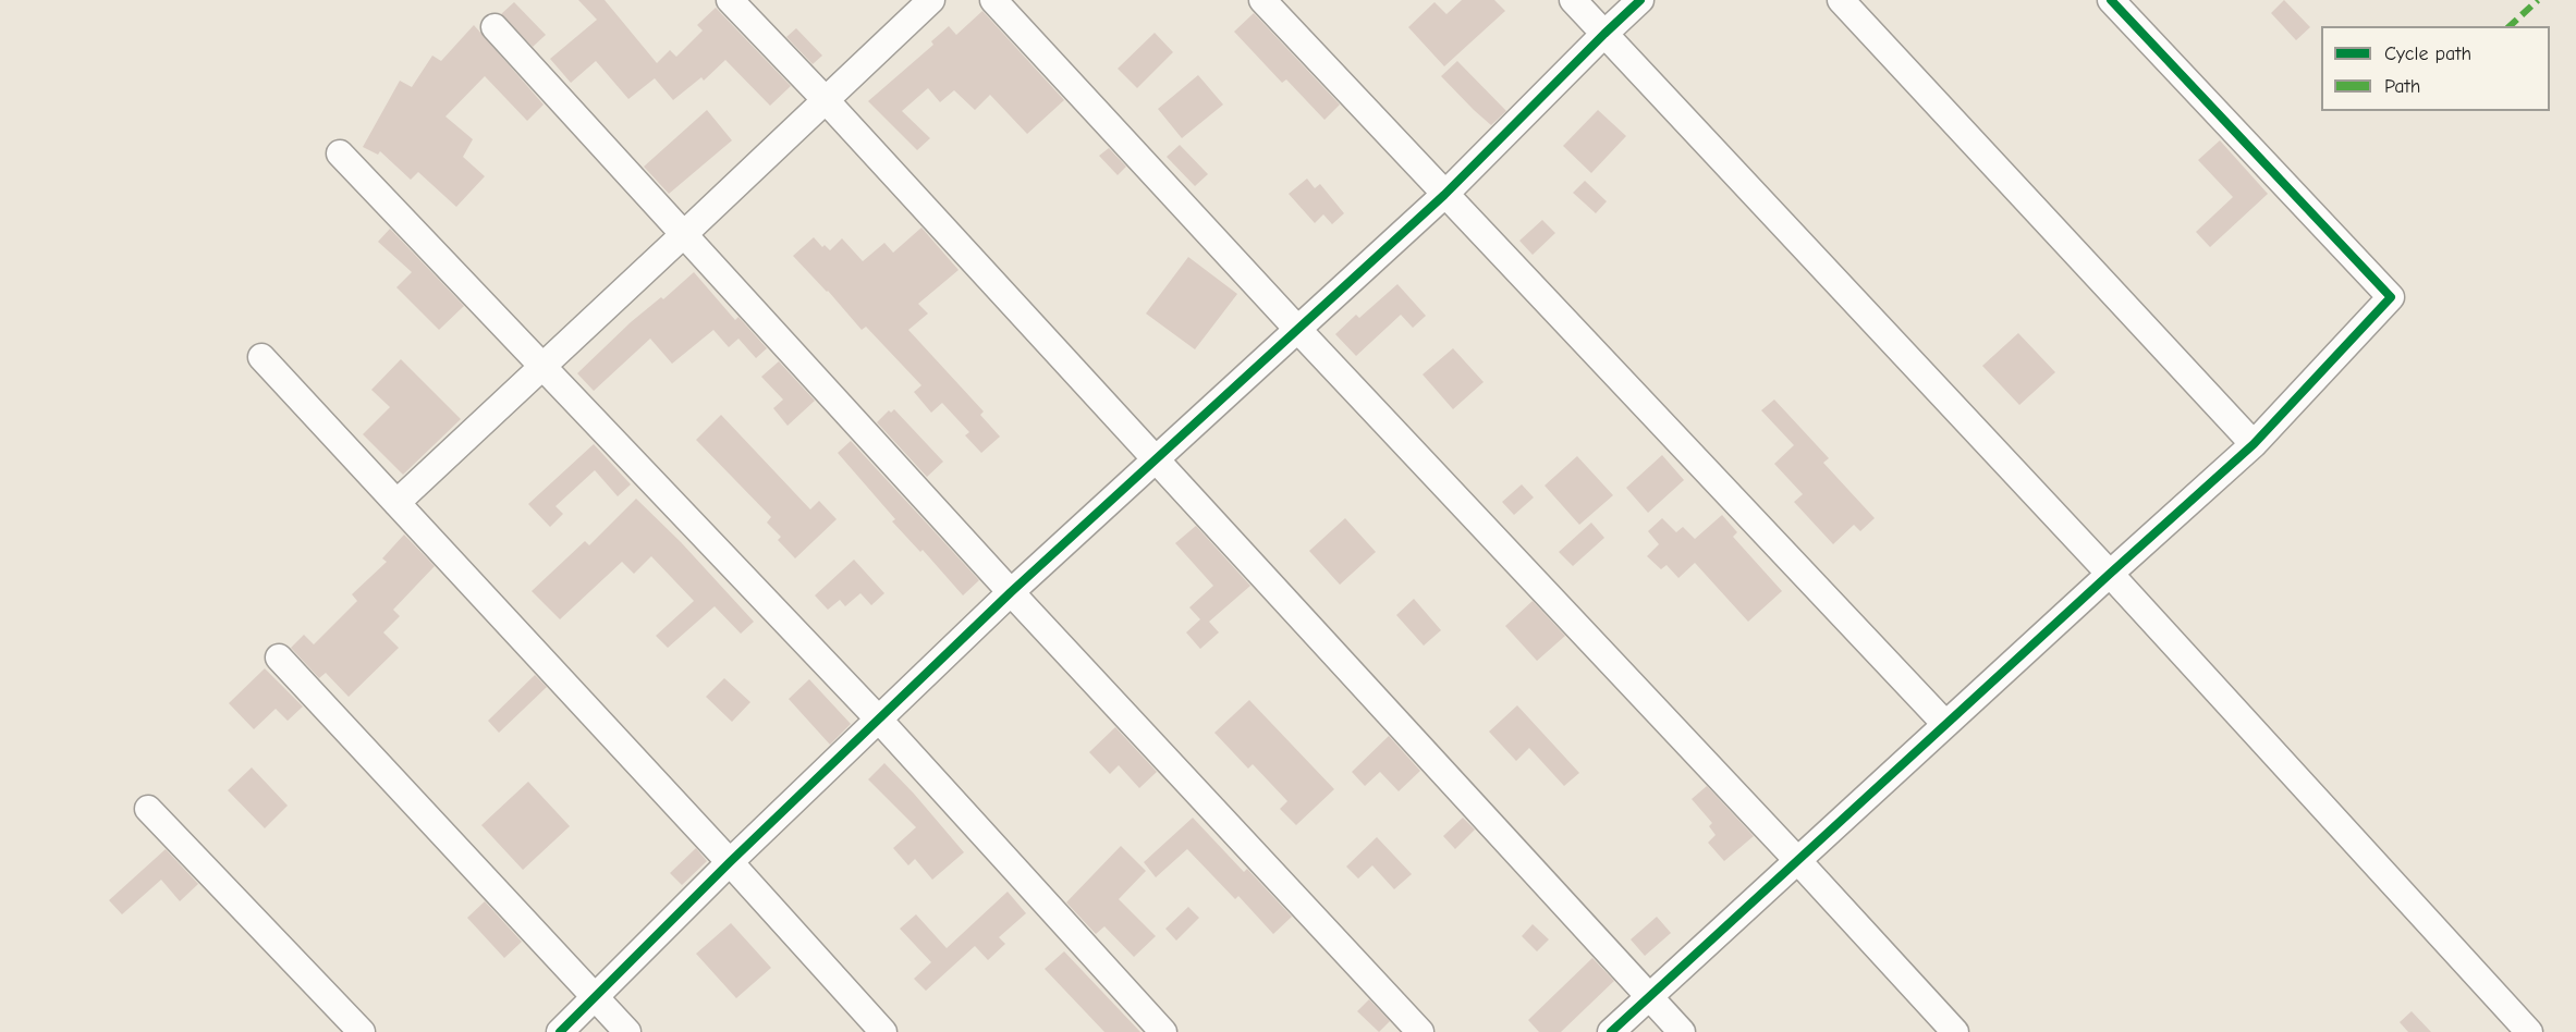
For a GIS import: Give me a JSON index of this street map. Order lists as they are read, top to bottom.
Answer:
{
  "legend": ["Cycle path", "Path"]
}
